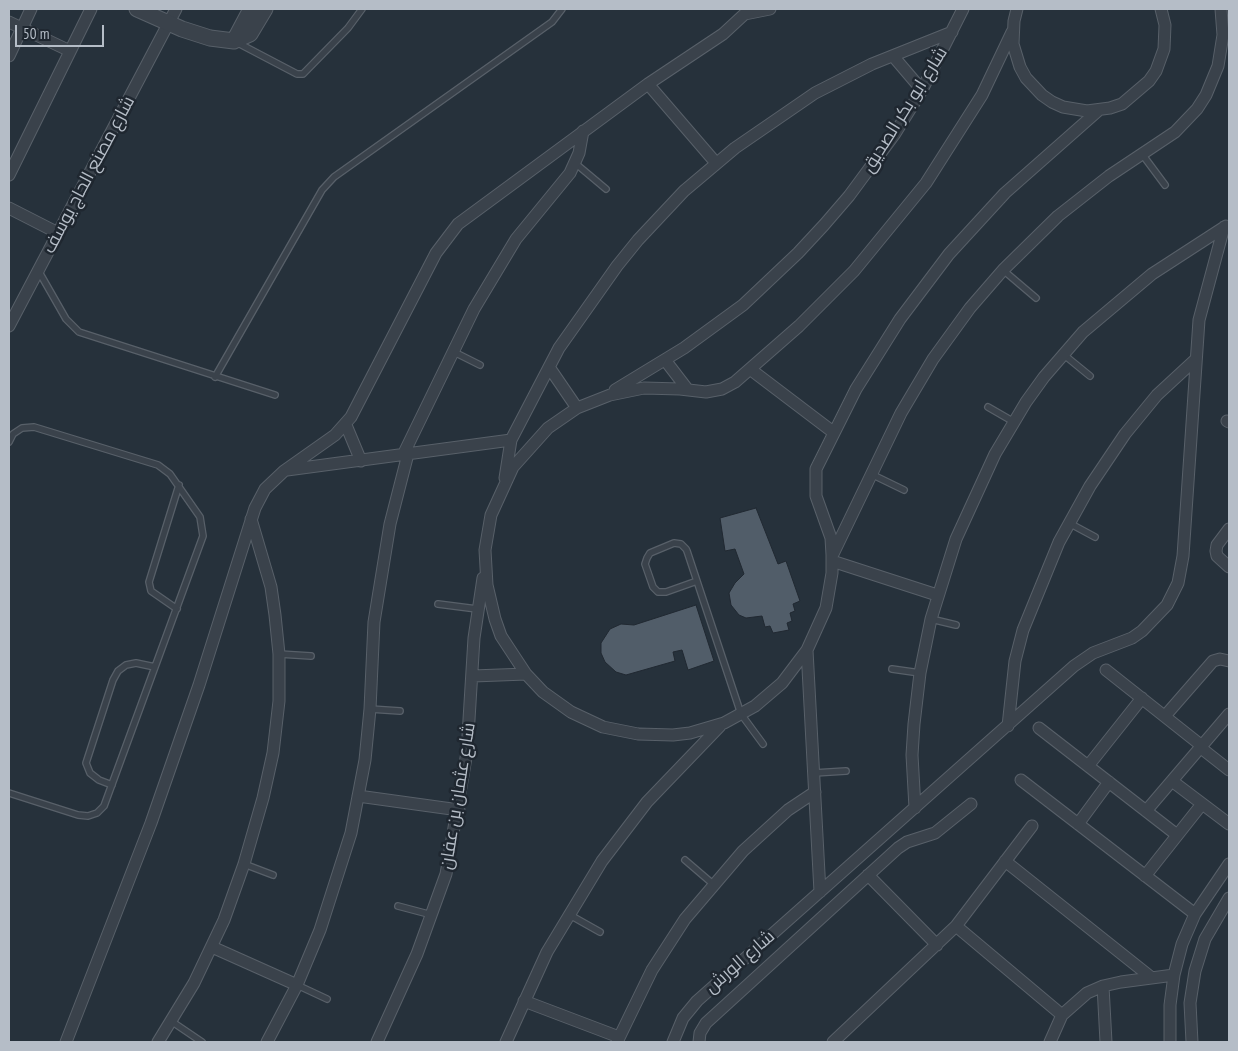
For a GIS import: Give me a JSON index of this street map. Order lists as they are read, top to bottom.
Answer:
{
  "streets": {
    "street": [
      "شارع ابو بكر الصديق",
      "شارع مصنع الحاج يوسف",
      "شارع عثمان بن عفان",
      "شارع الورش"
    ]
  },
  "scale_bar": "50 m"
}
